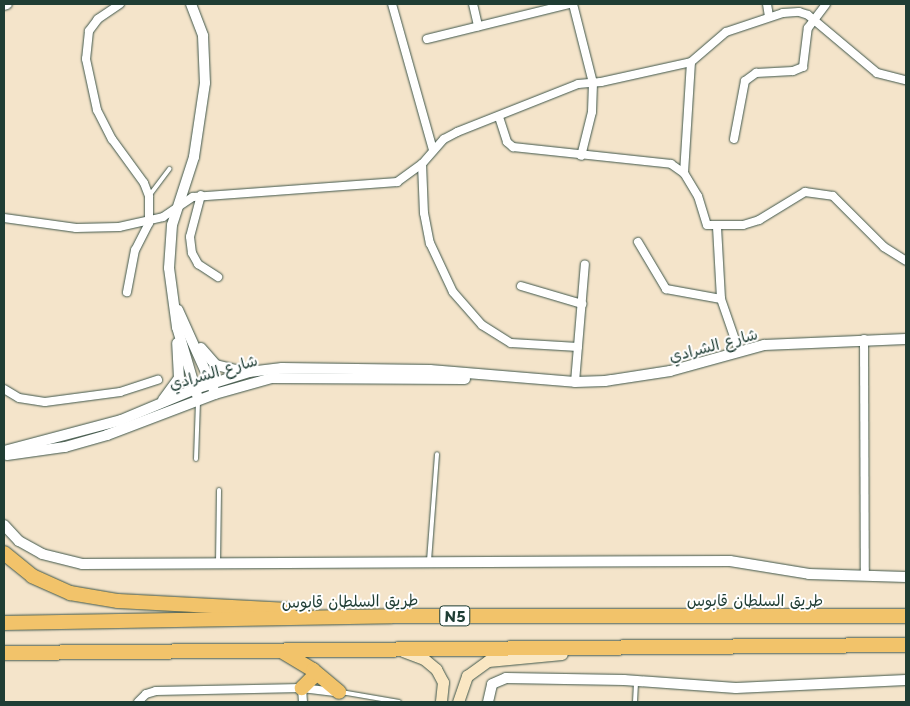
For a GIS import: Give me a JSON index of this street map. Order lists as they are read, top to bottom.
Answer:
{
  "streets": {
    "highway": ["طريق السلطان قابوس", "N5"],
    "street": ["شارع الشرادي"]
  }
}
